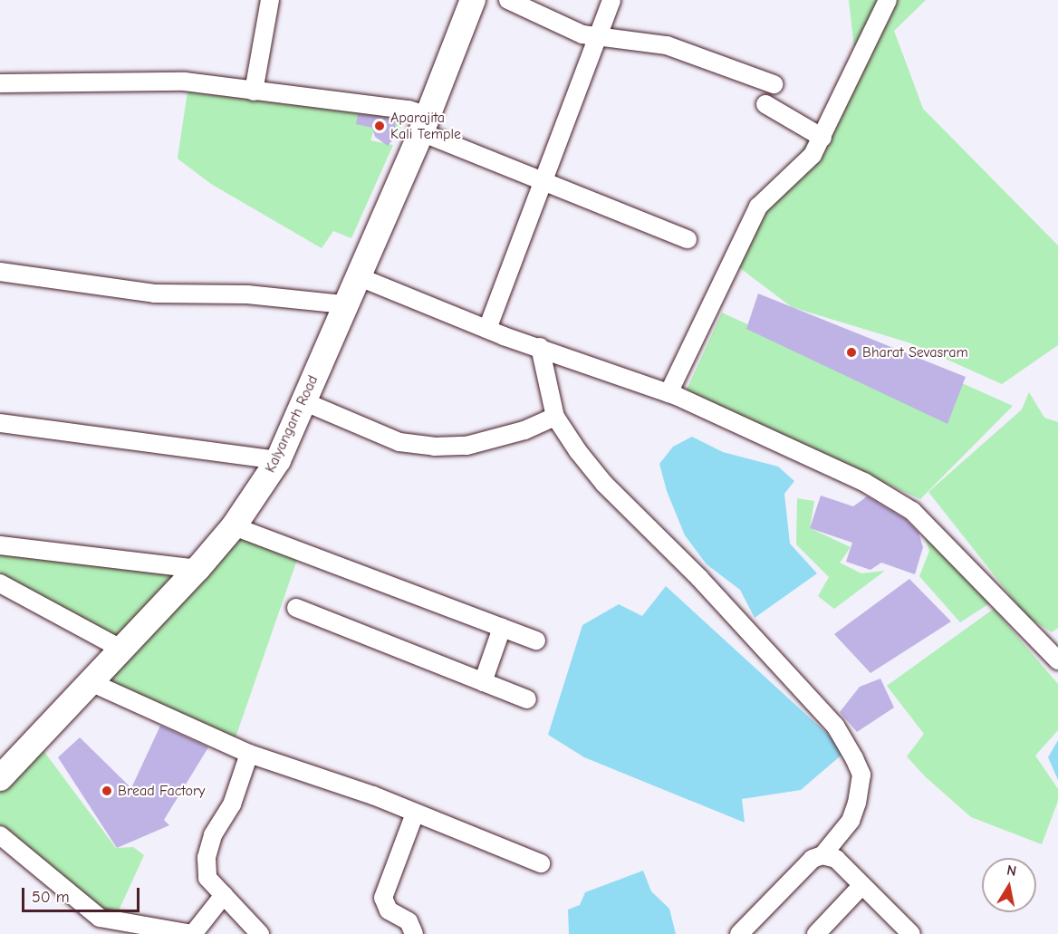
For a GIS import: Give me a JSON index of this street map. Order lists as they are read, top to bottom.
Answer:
{
  "streets": {
    "main road": ["Kalyangarh Road"]
  },
  "places": ["Aparajita Kali Temple", "Bharat Sevasram", "Bread Factory"],
  "scale_bar": "50 m",
  "north": "top"
}
